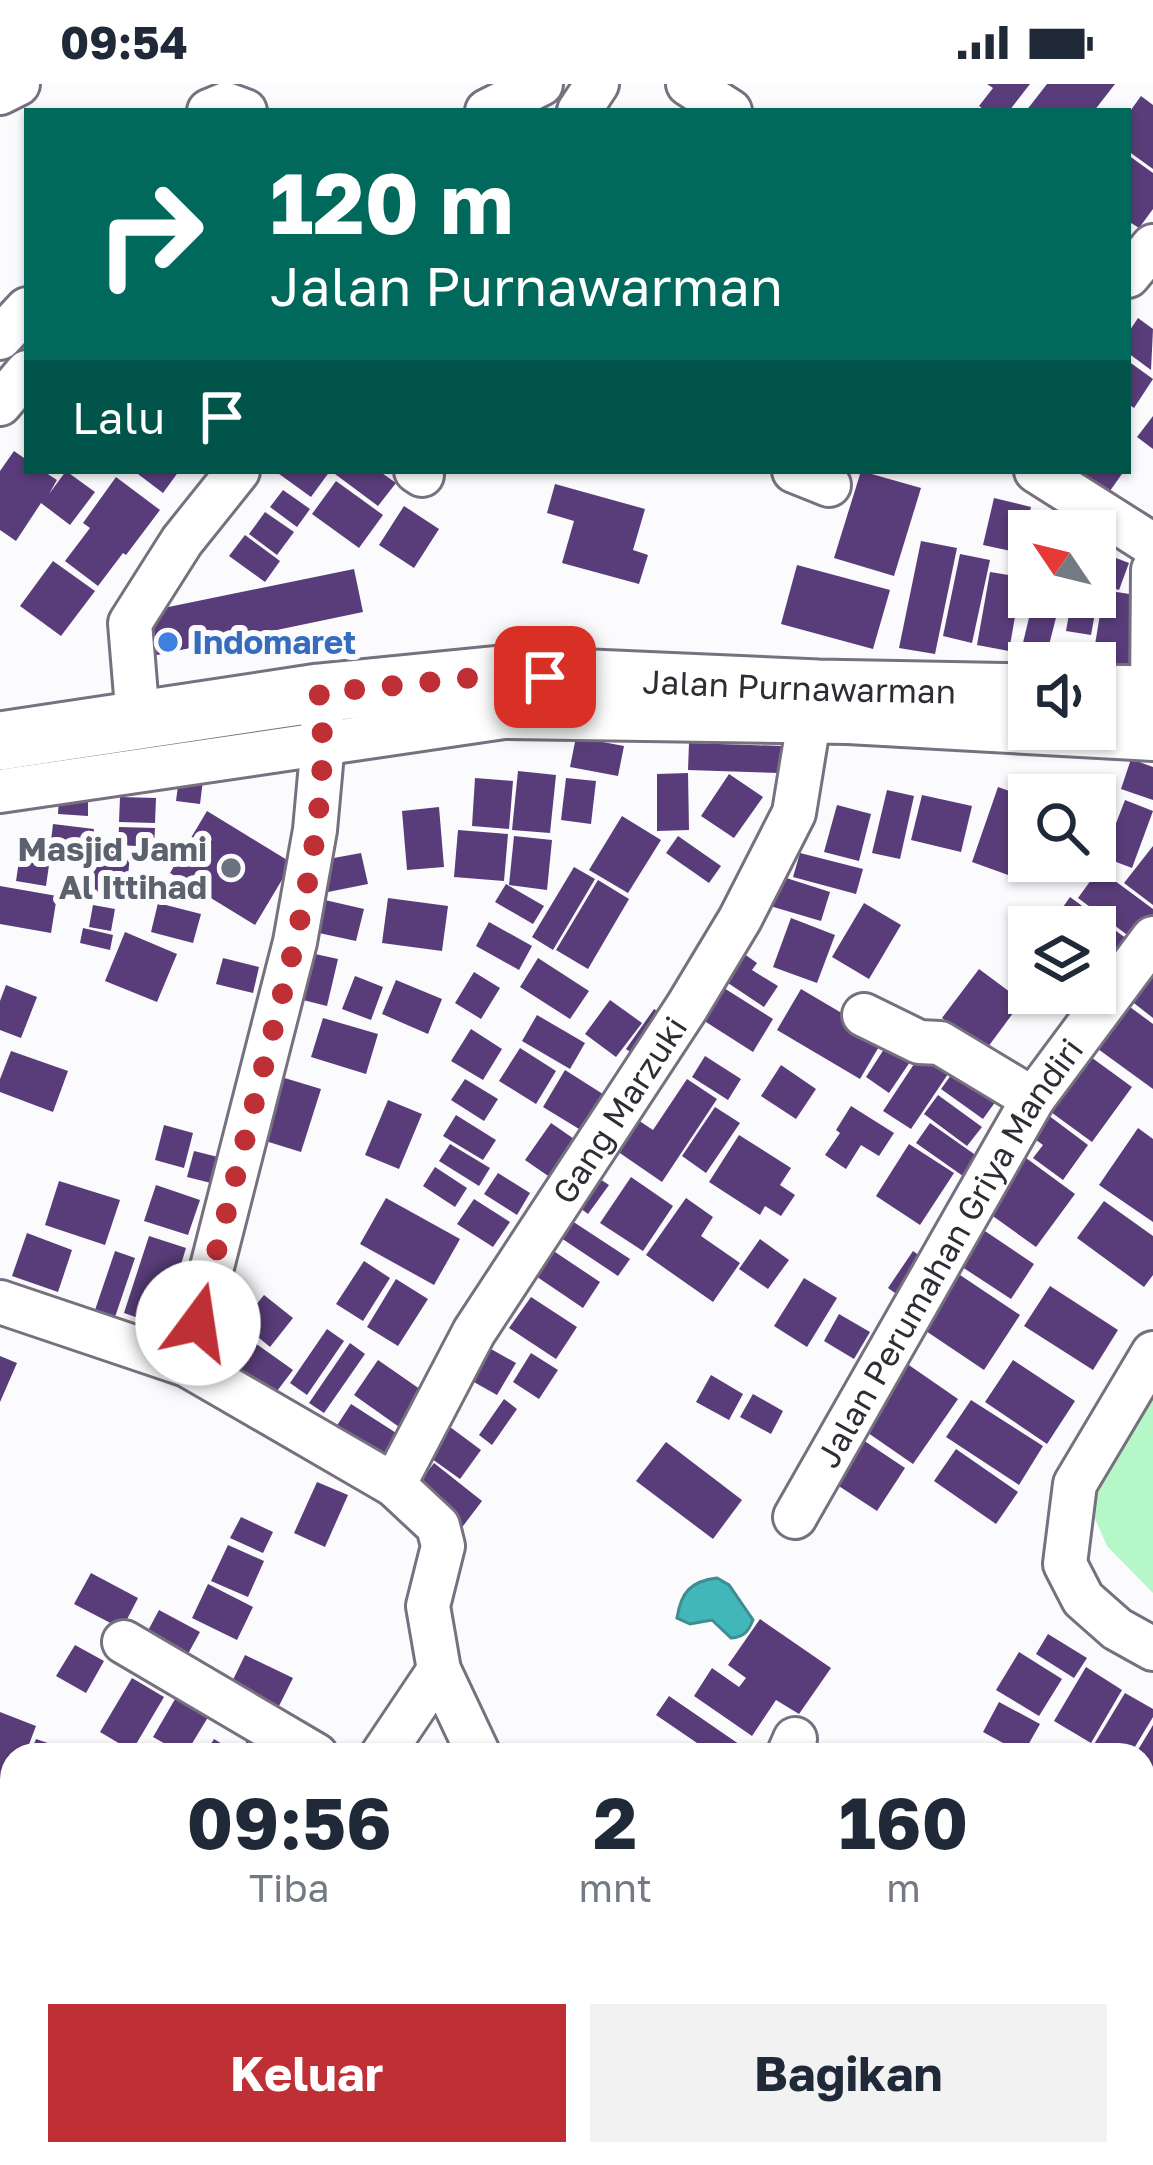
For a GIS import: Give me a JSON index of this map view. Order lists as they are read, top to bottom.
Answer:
{
  "streets": {
    "street": ["Jalan Purnawarman", "Gang Marzuki", "Jalan Perumahan Griya Mandiri"]
  },
  "crossings": [
    ["Jalan Purnawarman", "Gang Marzuki"]
  ],
  "places": ["Indomaret", "Masjid Jami Al Ittihad"],
  "north": "top left",
  "page": {
    "status": "09:54",
    "turn": ["120 m", "Jalan Purnawarman"],
    "then": "Lalu",
    "eta": [
      "09:56",
      "Tiba",
      "2",
      "mnt",
      "160",
      "m"
    ],
    "buttons": ["Keluar", "Bagikan"]
  }
}
